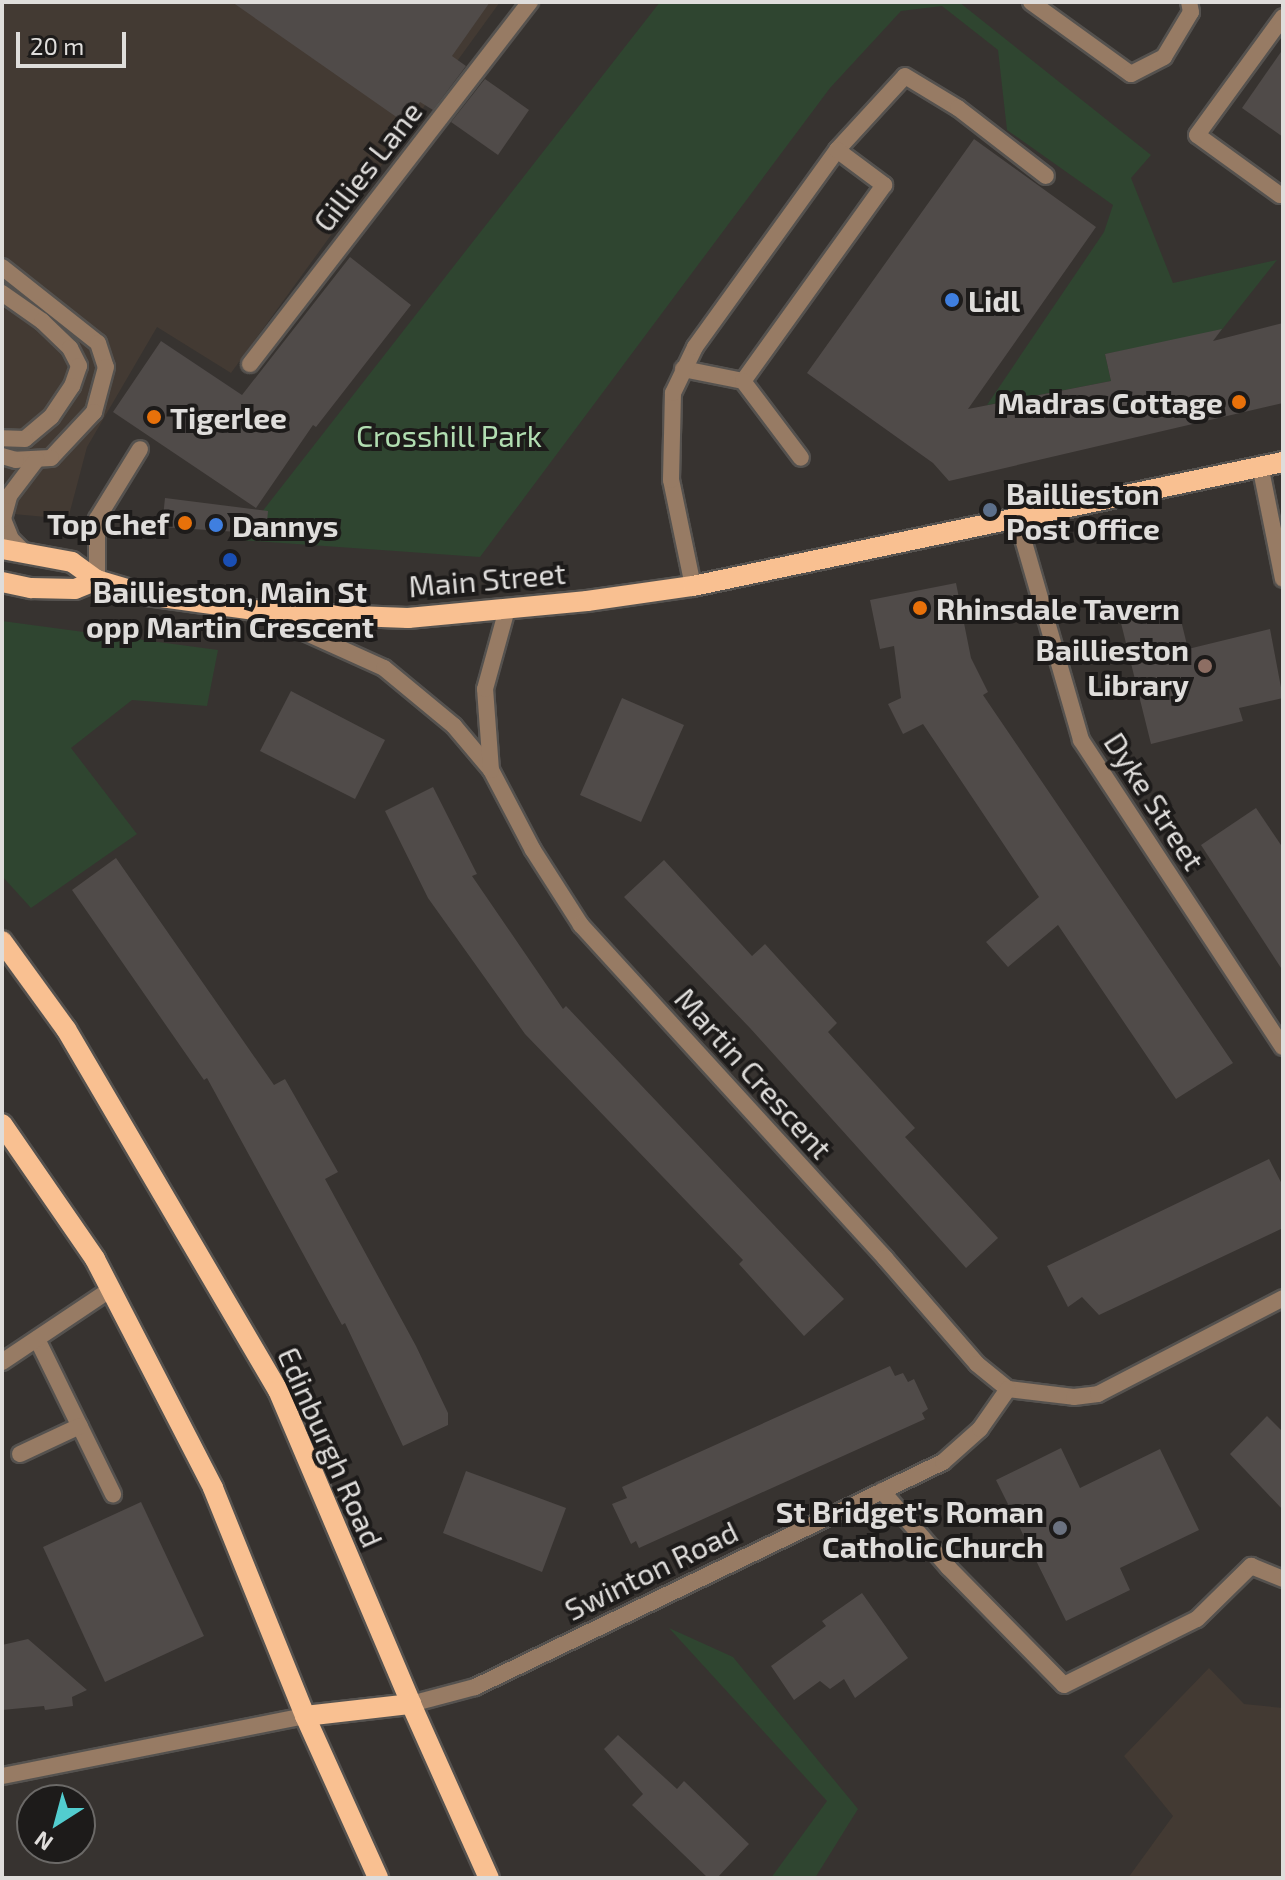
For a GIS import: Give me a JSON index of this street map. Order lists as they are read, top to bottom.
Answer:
{
  "streets": {
    "main road": ["Main Street", "Edinburgh Road"],
    "street": [
      "Gillies Lane",
      "Dyke Street",
      "Martin Crescent",
      "Swinton Road"
    ]
  },
  "crossings": [
    ["Main Street", "Dyke Street"],
    ["Main Street", "Martin Crescent"],
    ["Martin Crescent", "Swinton Road"],
    ["Edinburgh Road", "Swinton Road"]
  ],
  "parks": ["Crosshill Park"],
  "places": [
    "Lidl",
    "Madras Cottage",
    "Tigerlee",
    "Baillieston Post Office",
    "Top Chef",
    "Dannys",
    "Baillieston, Main St opp Martin Crescent",
    "Rhinsdale Tavern",
    "Baillieston Library",
    "St Bridget's Roman Catholic Church"
  ],
  "scale_bar": "20 m",
  "north": "bottom left"
}
